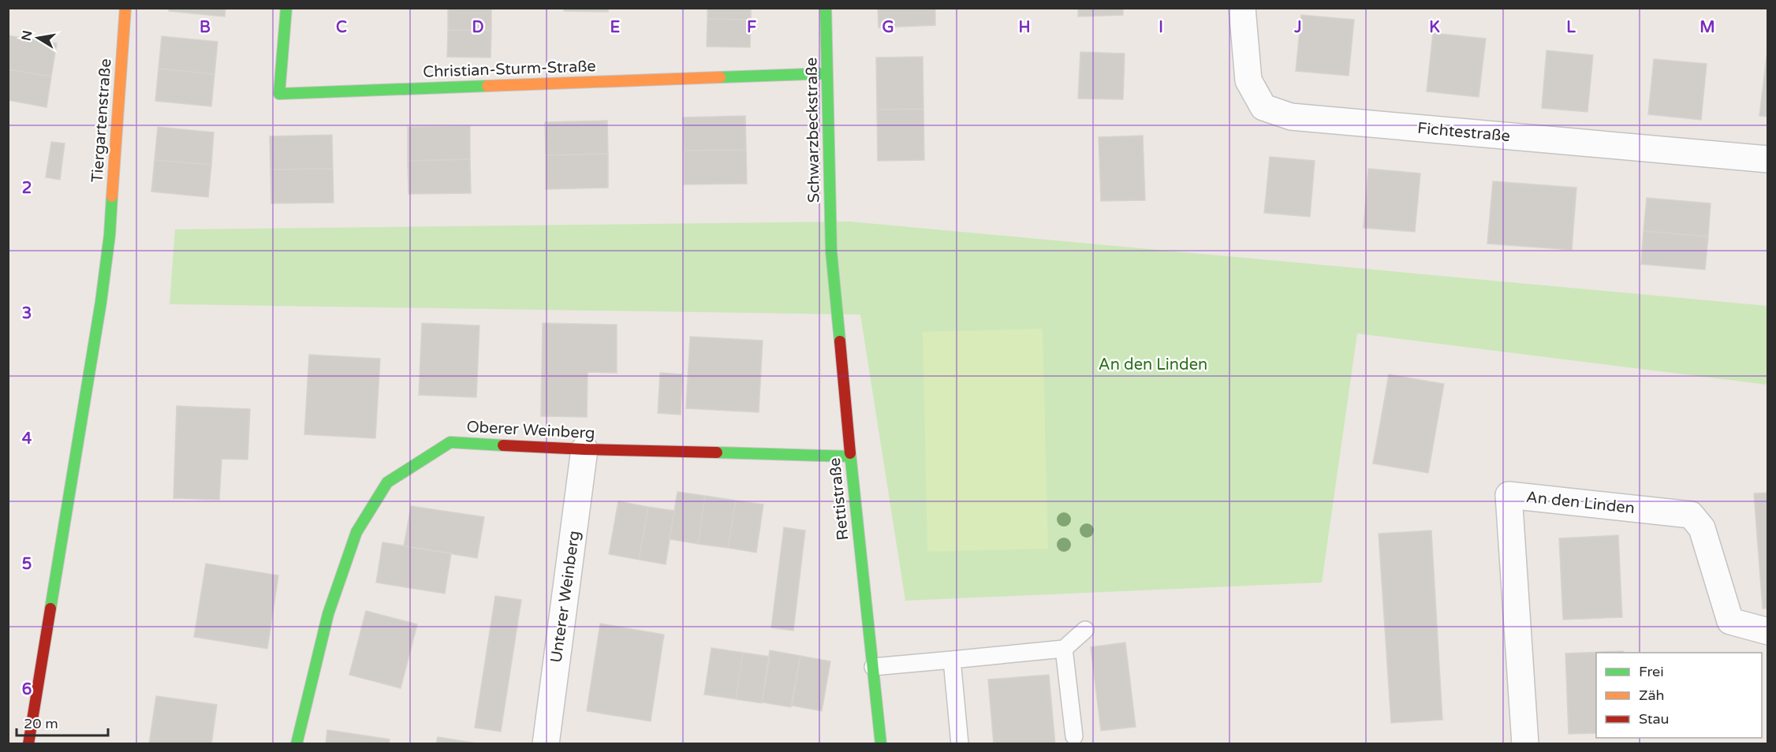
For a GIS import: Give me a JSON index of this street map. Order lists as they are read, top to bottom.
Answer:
{
  "streets": {
    "street": [
      "Christian-Sturm-Straße",
      "Tiergartenstraße",
      "Schwarzbeckstraße",
      "Fichtestraße",
      "Oberer Weinberg",
      "Rettistraße",
      "An den Linden",
      "Unterer Weinberg"
    ]
  },
  "crossings": [
    ["Christian-Sturm-Straße", "Schwarzbeckstraße"],
    ["Schwarzbeckstraße", "Rettistraße"],
    ["Oberer Weinberg", "Rettistraße"],
    ["Oberer Weinberg", "Unterer Weinberg"]
  ],
  "parks": ["An den Linden"],
  "legend": ["Frei", "Zäh", "Stau"],
  "scale_bar": "20 m",
  "north": "left",
  "grid": {
    "columns": [
      "B",
      "C",
      "D",
      "E",
      "F",
      "G",
      "H",
      "I",
      "J",
      "K",
      "L",
      "M"
    ],
    "rows": [
      "2",
      "3",
      "4",
      "5",
      "6"
    ]
  }
}
